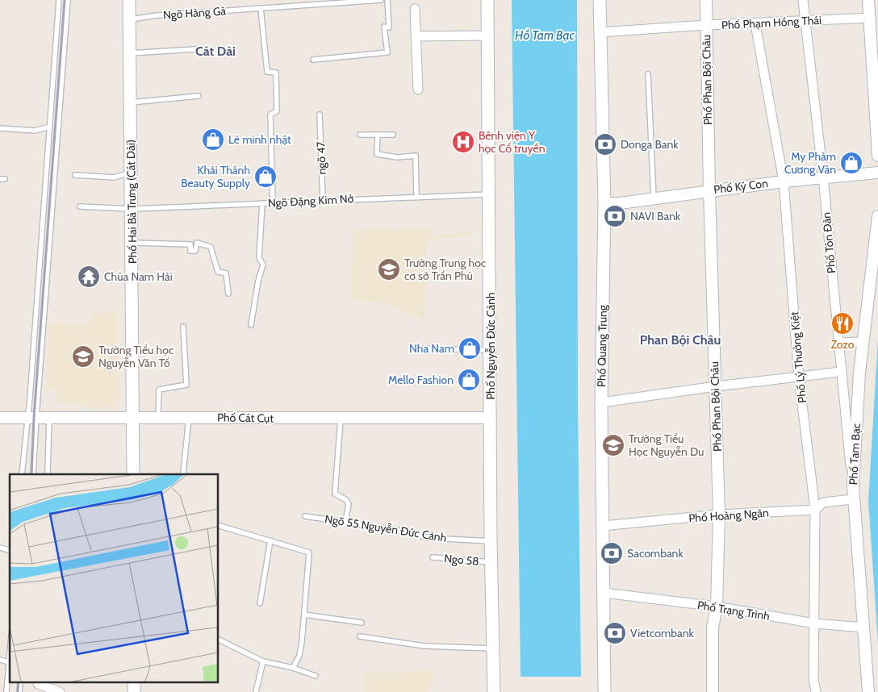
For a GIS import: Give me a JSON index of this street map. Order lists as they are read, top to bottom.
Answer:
{
  "streets": {
    "main road": ["Phố Hai Bà Trưng (Cát Dài)", "Phố Nguyễn Đức Cảnh", "Phố Quang Trung"],
    "street": [
      "Phố Phạm Hồng Thái",
      "Phố Phan Bội Châu",
      "Phố Ký Con",
      "Phố Tôn Đản",
      "Phố Lý Thường Kiệt",
      "Phố Cát Cụt",
      "Phố Tam Bạc",
      "Phố Hoàng Ngân",
      "Phố Trạng Trình"
    ],
    "lane": [
      "Ngõ Hàng Gà",
      "ngõ 47",
      "Ngõ Đặng Kim Nở",
      "Ngõ 55 Nguyễn Đức Cảnh",
      "Ngo 58"
    ]
  },
  "crossings": [
    ["Ngõ Hàng Gà", "Phố Hai Bà Trưng (Cát Dài)"],
    ["Phố Phạm Hồng Thái", "Phố Phan Bội Châu"],
    ["Phố Phạm Hồng Thái", "Phố Tôn Đản"],
    ["Phố Phạm Hồng Thái", "Phố Quang Trung"],
    ["Phố Phạm Hồng Thái", "Phố Lý Thường Kiệt"],
    ["Phố Phan Bội Châu", "Phố Ký Con"],
    ["Phố Phan Bội Châu", "Phố Hoàng Ngân"],
    ["Phố Phan Bội Châu", "Phố Trạng Trình"],
    ["ngõ 47", "Ngõ Đặng Kim Nở"],
    ["Phố Ký Con", "Phố Tôn Đản"],
    ["Phố Ký Con", "Phố Quang Trung"],
    ["Phố Ký Con", "Phố Lý Thường Kiệt"],
    ["Ngõ Đặng Kim Nở", "Phố Hai Bà Trưng (Cát Dài)"],
    ["Ngõ Đặng Kim Nở", "Phố Nguyễn Đức Cảnh"],
    ["Phố Hai Bà Trưng (Cát Dài)", "Phố Cát Cụt"],
    ["Phố Tôn Đản", "Phố Tam Bạc"],
    ["Phố Nguyễn Đức Cảnh", "Phố Cát Cụt"],
    ["Phố Nguyễn Đức Cảnh", "Ngõ 55 Nguyễn Đức Cảnh"],
    ["Phố Nguyễn Đức Cảnh", "Ngo 58"],
    ["Phố Quang Trung", "Phố Hoàng Ngân"],
    ["Phố Quang Trung", "Phố Trạng Trình"],
    ["Phố Lý Thường Kiệt", "Phố Hoàng Ngân"],
    ["Phố Lý Thường Kiệt", "Phố Trạng Trình"],
    ["Phố Tam Bạc", "Phố Hoàng Ngân"],
    ["Phố Tam Bạc", "Phố Trạng Trình"]
  ],
  "districts": ["Cát Dài", "Phan Bội Châu"],
  "water": ["Hồ Tam Bạc"],
  "places": {
    "shop": [
      "Lê minh nhật",
      "My Phảm Cương Vân",
      "Khải Thành Beauty Supply",
      "Nha Nam",
      "Mello Fashion"
    ],
    "hospital": ["Bênh viện Y học Cổ truyền"],
    "bank": [
      "Donga Bank",
      "NAVI Bank",
      "Sacombank",
      "Vietcombank"
    ],
    "school or university": ["Trường Trung học cơ sở Trần Phú", "Trường Tiểu học Nguyễn Văn Tố", "Trường Tiểu Học Nguyễn Du"],
    "temple": ["Chùa Nam Hải"],
    "restaurant": ["Zozo"]
  }
}
